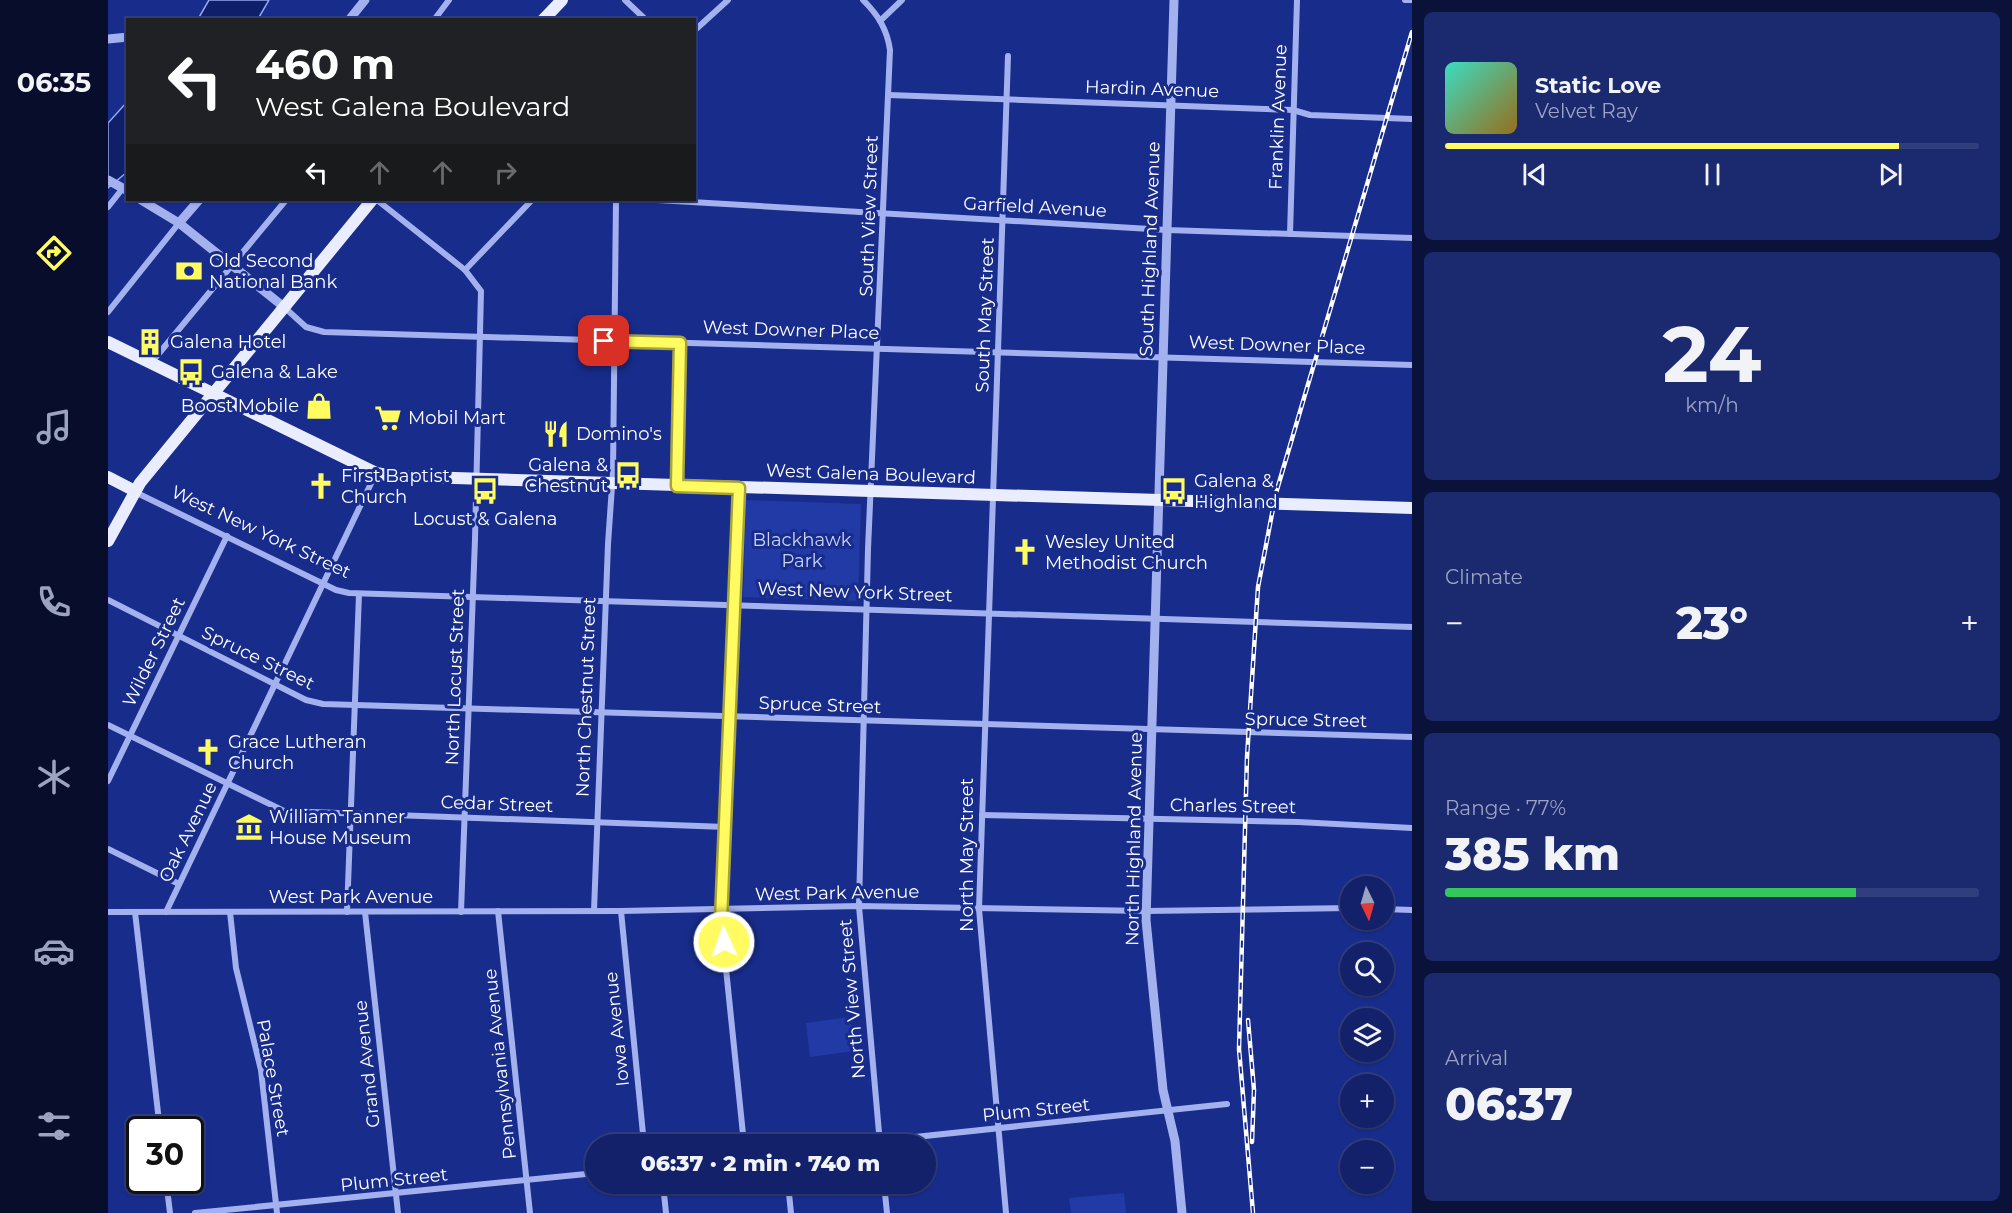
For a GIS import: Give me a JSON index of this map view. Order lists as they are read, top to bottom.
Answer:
{
  "streets": {
    "main road": ["West Galena Boulevard", "West New York Street"],
    "street": [
      "Hardin Avenue",
      "Franklin Avenue",
      "Garfield Avenue",
      "South View Street",
      "South Highland Avenue",
      "South May Street",
      "West Downer Place",
      "Wilder Street",
      "Spruce Street",
      "North Locust Street",
      "North Chestnut Street",
      "Cedar Street",
      "Charles Street",
      "Oak Avenue",
      "North Highland Avenue",
      "North May Street",
      "West Park Avenue",
      "North View Street",
      "Iowa Avenue",
      "Grand Avenue",
      "Pennsylvania Avenue",
      "Palace Street",
      "Plum Street"
    ]
  },
  "crossings": [
    ["Hardin Avenue", "Franklin Avenue"],
    ["Hardin Avenue", "South View Street"],
    ["Hardin Avenue", "South Highland Avenue"],
    ["Hardin Avenue", "South May Street"],
    ["Franklin Avenue", "Garfield Avenue"],
    ["Garfield Avenue", "South View Street"],
    ["Garfield Avenue", "South Highland Avenue"],
    ["Garfield Avenue", "South May Street"],
    ["South View Street", "West Downer Place"],
    ["South View Street", "West Galena Boulevard"],
    ["South View Street", "North View Street"],
    ["South Highland Avenue", "West Downer Place"],
    ["South Highland Avenue", "West Galena Boulevard"],
    ["South Highland Avenue", "North Highland Avenue"],
    ["South May Street", "West Downer Place"],
    ["South May Street", "West Galena Boulevard"],
    ["South May Street", "North May Street"],
    ["West Downer Place", "North Locust Street"],
    ["West Downer Place", "North Chestnut Street"],
    ["West Galena Boulevard", "North Locust Street"],
    ["West Galena Boulevard", "North Chestnut Street"],
    ["West Galena Boulevard", "Oak Avenue"],
    ["West Galena Boulevard", "North Highland Avenue"],
    ["West Galena Boulevard", "North May Street"],
    ["West Galena Boulevard", "North View Street"],
    ["West New York Street", "Wilder Street"],
    ["West New York Street", "North Locust Street"],
    ["West New York Street", "North Chestnut Street"],
    ["West New York Street", "Oak Avenue"],
    ["West New York Street", "North Highland Avenue"],
    ["West New York Street", "North May Street"],
    ["West New York Street", "North View Street"],
    ["Wilder Street", "Spruce Street"],
    ["Wilder Street", "Cedar Street"],
    ["Spruce Street", "North Locust Street"],
    ["Spruce Street", "North Chestnut Street"],
    ["Spruce Street", "Oak Avenue"],
    ["Spruce Street", "North Highland Avenue"],
    ["Spruce Street", "North May Street"],
    ["Spruce Street", "North View Street"],
    ["North Locust Street", "Cedar Street"],
    ["North Locust Street", "West Park Avenue"],
    ["North Chestnut Street", "Cedar Street"],
    ["North Chestnut Street", "West Park Avenue"],
    ["Cedar Street", "Oak Avenue"],
    ["Charles Street", "North Highland Avenue"],
    ["Charles Street", "North May Street"],
    ["Oak Avenue", "West Park Avenue"],
    ["North Highland Avenue", "West Park Avenue"],
    ["North Highland Avenue", "Plum Street"],
    ["North May Street", "West Park Avenue"],
    ["North May Street", "Plum Street"],
    ["West Park Avenue", "North View Street"],
    ["West Park Avenue", "Iowa Avenue"],
    ["West Park Avenue", "Grand Avenue"],
    ["West Park Avenue", "Pennsylvania Avenue"],
    ["West Park Avenue", "Palace Street"],
    ["Grand Avenue", "Plum Street"],
    ["Pennsylvania Avenue", "Plum Street"],
    ["Palace Street", "Plum Street"]
  ],
  "parks": ["Blackhawk Park"],
  "places": {
    "bank": ["Old Second National Bank"],
    "building": ["Galena Hotel"],
    "bus stop": [
      "Galena & Lake",
      "Galena & Chestnut",
      "Locust & Galena",
      "Galena & Highland"
    ],
    "shop": ["Boost Mobile"],
    "supermarket": ["Mobil Mart"],
    "restaurant": ["Domino's"],
    "church": ["First Baptist Church", "Wesley United Methodist Church", "Grace Lutheran Church"],
    "museum": ["William Tanner House Museum"]
  },
  "north": "bottom",
  "page": {
    "tabs": "06:35",
    "turn": ["460 m", "West Galena Boulevard"],
    "song": ["Static Love", "Velvet Ray"],
    "tile": [
      ["24", "km/h"],
      "Climate",
      ["Range · 77%", "385 km"],
      ["Arrival", "06:37"]
    ],
    "heat": ["−", "23°", "+"],
    "map_buttons": ["+", "−"],
    "limit": "30",
    "trip": "06:37 · 2 min · 740 m"
  }
}
